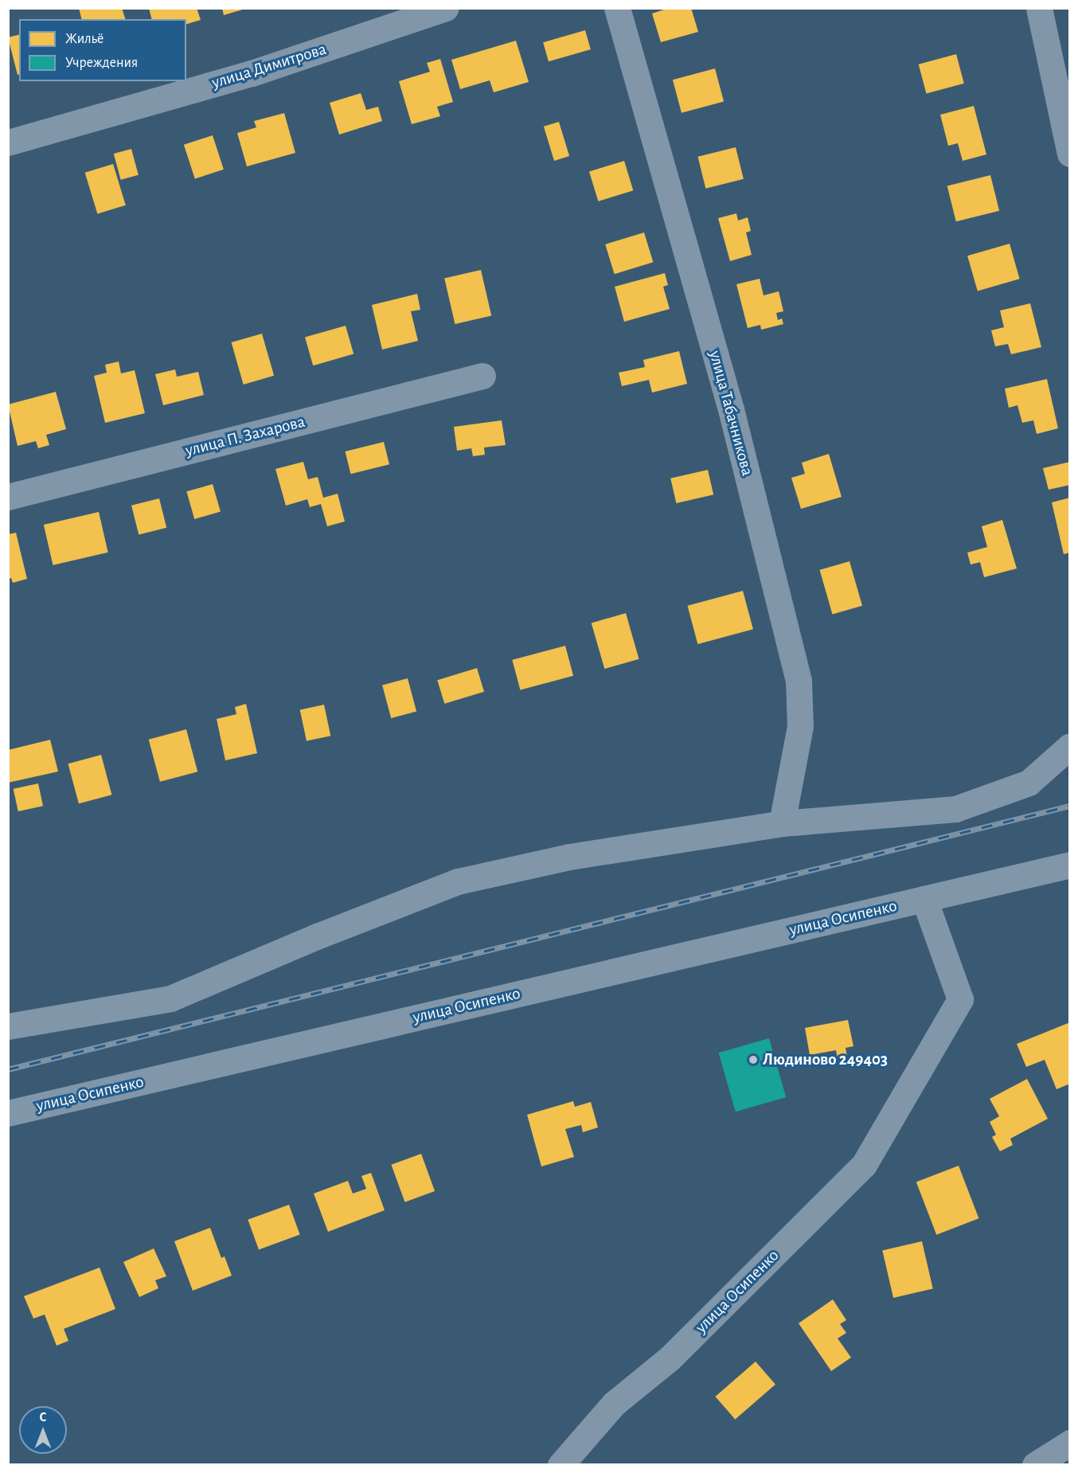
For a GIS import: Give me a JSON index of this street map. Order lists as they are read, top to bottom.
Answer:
{
  "streets": {
    "street": [
      "улица Димитрова",
      "улица Табачникова",
      "улица П. Захарова",
      "улица Осипенко"
    ]
  },
  "places": ["Людиново 249403"],
  "legend": ["Жильё", "Учреждения"],
  "north": "top"
}
